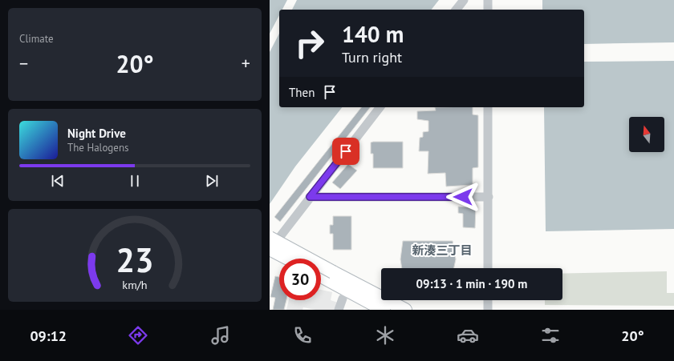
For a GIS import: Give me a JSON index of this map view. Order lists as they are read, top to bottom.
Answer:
{
  "districts": ["新湊三丁目"],
  "north": "top",
  "page": {
    "tile": "Climate",
    "turn": ["140 m", "Turn right"],
    "heat": ["−", "20°", "+"],
    "then": "Then",
    "song": ["Night Drive", "The Halogens"],
    "limit": "30",
    "trip": "09:13 · 1 min · 190 m",
    "tabs": ["09:12", "20°"],
    "gauge": ["23", "km/h"]
  }
}
